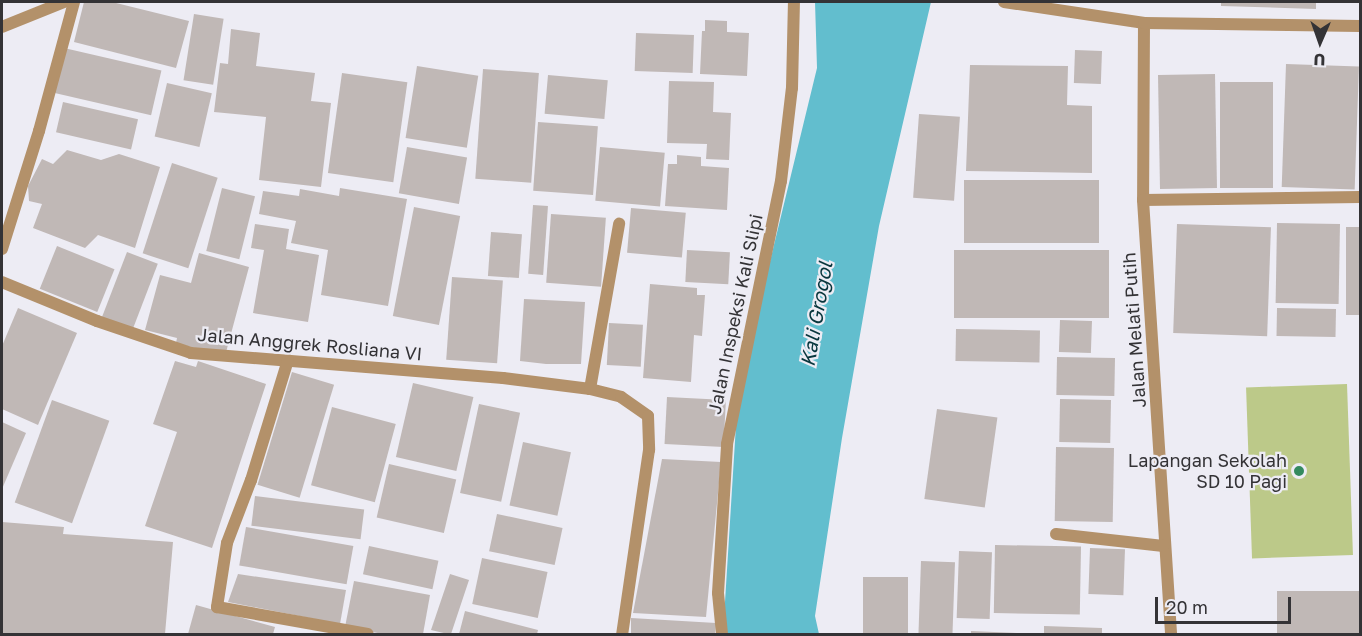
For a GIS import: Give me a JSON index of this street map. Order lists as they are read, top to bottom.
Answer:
{
  "streets": {
    "street": ["Jalan Inspeksi Kali Slipi", "Jalan Melati Putih", "Jalan Anggrek Rosliana VI"]
  },
  "water": ["Kali Grogol"],
  "places": ["Lapangan Sekolah SD 10 Pagi"],
  "scale_bar": "20 m",
  "north": "bottom"
}
